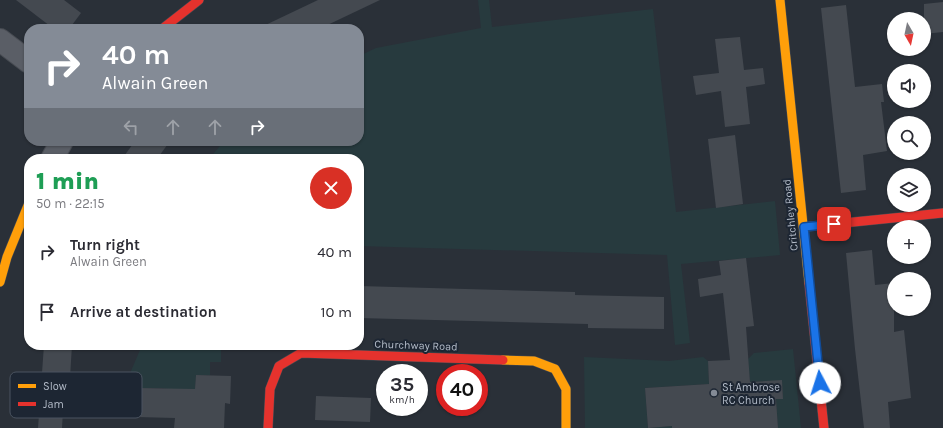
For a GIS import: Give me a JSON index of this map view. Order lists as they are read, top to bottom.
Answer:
{
  "streets": {
    "street": ["Critchley Road", "Churchway Road"]
  },
  "places": ["St Ambrose RC Church"],
  "legend": ["Slow", "Jam"],
  "north": "bottom",
  "page": {
    "map_buttons": ["+", "−"],
    "turn": ["40 m", "Alwain Green"],
    "heading": ["1 min", "50 m · 22:15"],
    "list": [
      {
        "name": "Turn right",
        "note": "Alwain Green",
        "value": "40 m"
      },
      {
        "name": "Arrive at destination",
        "value": "10 m"
      }
    ],
    "speed": "35 km/h",
    "limit": "40"
  }
}
